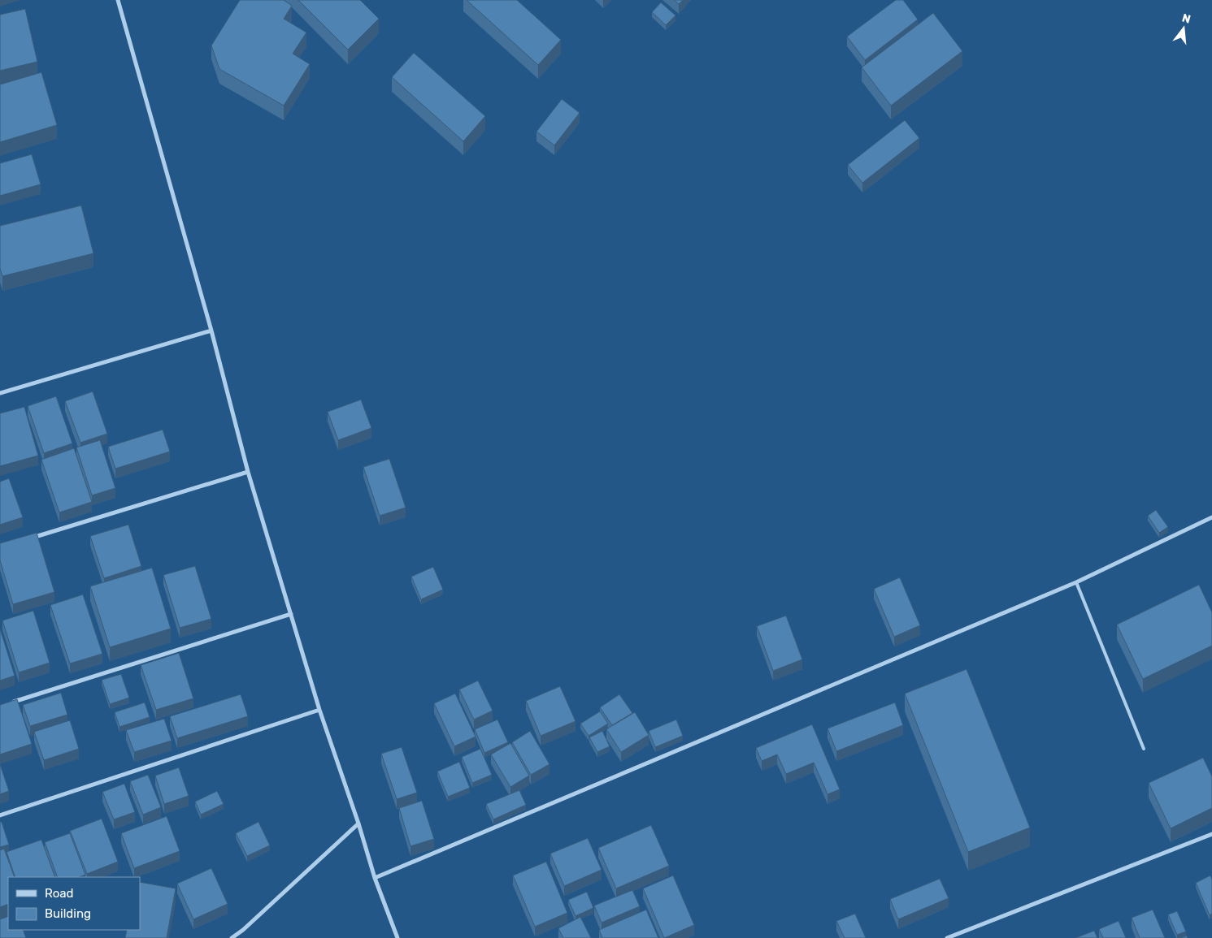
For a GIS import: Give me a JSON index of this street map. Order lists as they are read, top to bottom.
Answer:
{
  "legend": ["Road", "Building"],
  "north": "top"
}
